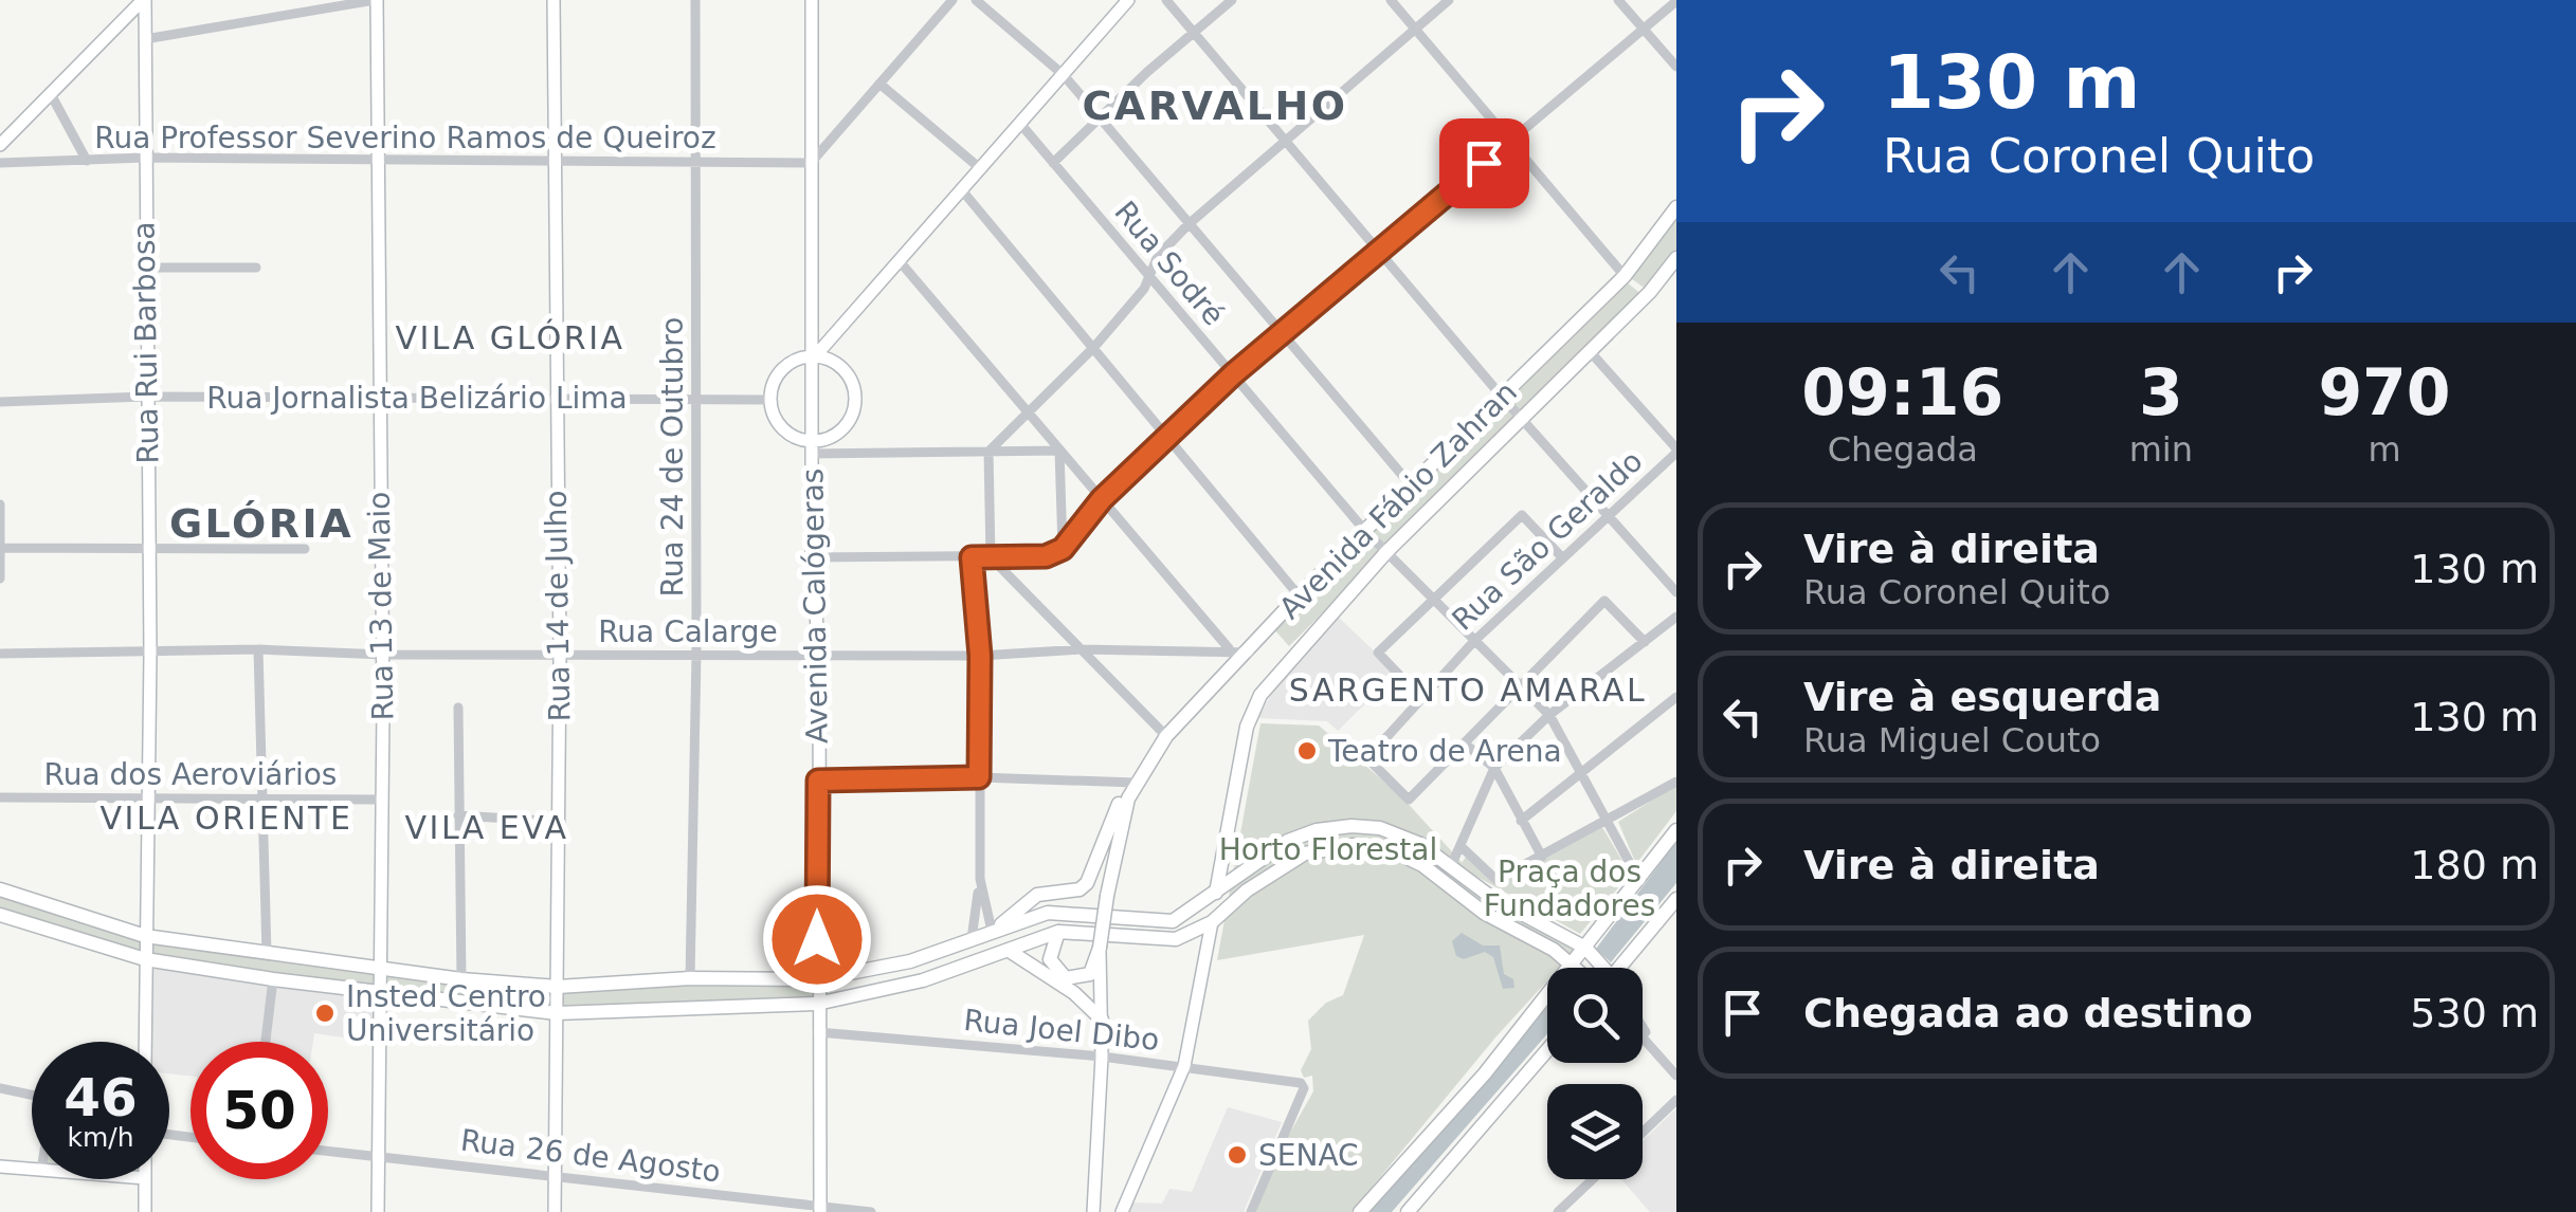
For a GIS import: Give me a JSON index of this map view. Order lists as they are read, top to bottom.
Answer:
{
  "streets": {
    "main road": ["Avenida Fábio Zahran"],
    "street": [
      "Rua Professor Severino Ramos de Queiroz",
      "Rua Sodré",
      "Rua Rui Barbosa",
      "Rua Jornalista Belizário Lima",
      "Rua 24 de Outubro",
      "Rua São Geraldo",
      "Rua 13 de Maio",
      "Rua 14 de Julho",
      "Avenida Calógeras",
      "Rua Calarge",
      "Rua dos Aeroviários",
      "Rua Joel Dibo",
      "Rua 26 de Agosto"
    ]
  },
  "crossings": [
    ["Rua Professor Severino Ramos de Queiroz", "Rua Rui Barbosa"],
    ["Rua Professor Severino Ramos de Queiroz", "Rua 24 de Outubro"],
    ["Rua Professor Severino Ramos de Queiroz", "Rua 13 de Maio"],
    ["Rua Professor Severino Ramos de Queiroz", "Rua 14 de Julho"],
    ["Rua Professor Severino Ramos de Queiroz", "Avenida Calógeras"],
    ["Rua Sodré", "Avenida Fábio Zahran"],
    ["Rua Sodré", "Rua São Geraldo"],
    ["Rua Rui Barbosa", "Rua Jornalista Belizário Lima"],
    ["Rua Rui Barbosa", "Rua Calarge"],
    ["Rua Rui Barbosa", "Rua dos Aeroviários"],
    ["Rua Jornalista Belizário Lima", "Rua 24 de Outubro"],
    ["Rua Jornalista Belizário Lima", "Rua 13 de Maio"],
    ["Rua Jornalista Belizário Lima", "Rua 14 de Julho"],
    ["Rua 24 de Outubro", "Rua Calarge"],
    ["Avenida Fábio Zahran", "Rua Calarge"],
    ["Rua 13 de Maio", "Rua Calarge"],
    ["Rua 13 de Maio", "Rua dos Aeroviários"],
    ["Rua 13 de Maio", "Rua 26 de Agosto"],
    ["Rua 14 de Julho", "Rua Calarge"],
    ["Rua 14 de Julho", "Rua 26 de Agosto"],
    ["Avenida Calógeras", "Rua Calarge"],
    ["Avenida Calógeras", "Rua Joel Dibo"],
    ["Avenida Calógeras", "Rua 26 de Agosto"]
  ],
  "districts": [
    "CARVALHO",
    "VILA GLÓRIA",
    "GLÓRIA",
    "SARGENTO AMARAL",
    "VILA ORIENTE",
    "VILA EVA"
  ],
  "parks": ["Horto Florestal", "Praça dos Fundadores"],
  "places": ["Teatro de Arena", "Insted Centro Universitário", "SENAC"],
  "page": {
    "turn": ["130 m", "Rua Coronel Quito"],
    "eta": [
      "09:16",
      "Chegada",
      "3",
      "min",
      "970",
      "m"
    ],
    "list": [
      {
        "name": "Vire à direita",
        "note": "Rua Coronel Quito",
        "value": "130 m"
      },
      {
        "name": "Vire à esquerda",
        "note": "Rua Miguel Couto",
        "value": "130 m"
      },
      {
        "name": "Vire à direita",
        "value": "180 m"
      },
      {
        "name": "Chegada ao destino",
        "value": "530 m"
      }
    ],
    "speed": "46 km/h",
    "limit": "50"
  }
}
